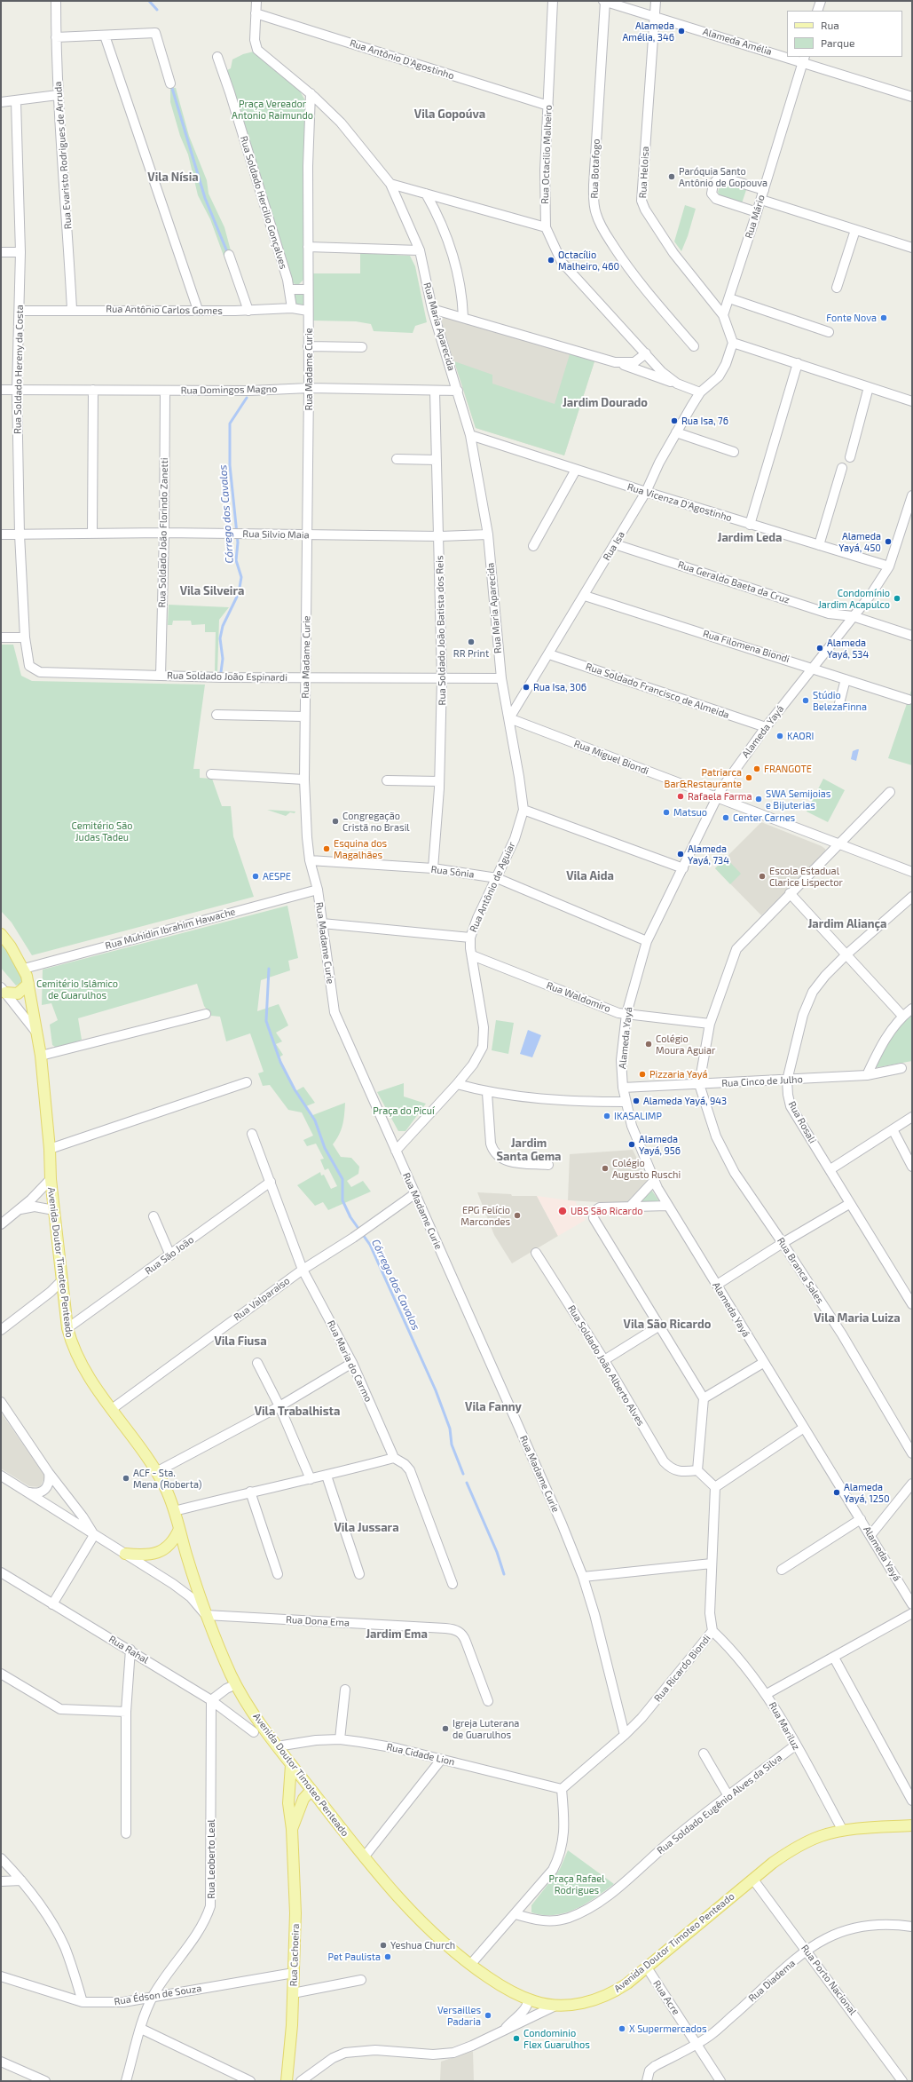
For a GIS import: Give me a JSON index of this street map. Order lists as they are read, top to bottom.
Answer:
{
  "streets": {
    "main road": ["Avenida Doutor Timoteo Penteado", "Rua Cachoeira"],
    "street": [
      "Alameda Amélia",
      "Rua Antônio D'Agostinho",
      "Rua Octacilio Malheiro",
      "Rua Evaristo Rodrigues de Arruda",
      "Rua Botafogo",
      "Rua Heloisa",
      "Rua Soldado Hercilio Gonçalves",
      "Rua Mário",
      "Rua Antônio Carlos Gomes",
      "Rua Maria Aparecida",
      "Rua Soldado Hereny da Costa",
      "Rua Madame Curie",
      "Rua Domingos Magno",
      "Rua Vicenza D'Agostinho",
      "Rua Soldado João Florindo Zanetti",
      "Rua Silvio Maia",
      "Rua Isa",
      "Rua Geraldo Baeta da Cruz",
      "Rua Soldado João Batista dos Reis",
      "Rua Filomena Biondi",
      "Rua Soldado João Espinardi",
      "Rua Soldado Francisco de Almeida",
      "Alameda Yayá",
      "Rua Miguel Biondi",
      "Rua Sônia",
      "Rua Antônio de Aguiar",
      "Rua Muhidin Ibrahim Hawache",
      "Rua Waldomiro",
      "Rua Cinco de Julho",
      "Rua Rosali",
      "Rua São João",
      "Rua Branca Sales",
      "Rua Valparaiso",
      "Rua Maria do Carmo",
      "Rua Soldado João Alberto Alves",
      "Rua Dona Ema",
      "Rua Rahal",
      "Rua Ricardo Biondi",
      "Rua Mariluz",
      "Rua Cidade Lion",
      "Rua Soldado Eugênio Alves da Silva",
      "Rua Leoberto Leal",
      "Rua Porto Nacional",
      "Rua Diadema",
      "Rua Édson de Souza",
      "Rua Acre"
    ]
  },
  "crossings": [
    ["Alameda Amélia", "Rua Botafogo"],
    ["Alameda Amélia", "Rua Heloisa"],
    ["Alameda Amélia", "Rua Mário"],
    ["Rua Antônio D'Agostinho", "Rua Octacilio Malheiro"],
    ["Rua Antônio D'Agostinho", "Rua Maria Aparecida"],
    ["Rua Octacilio Malheiro", "Rua Isa"],
    ["Rua Evaristo Rodrigues de Arruda", "Rua Antônio Carlos Gomes"],
    ["Rua Heloisa", "Rua Mário"],
    ["Rua Heloisa", "Rua Isa"],
    ["Rua Soldado Hercilio Gonçalves", "Rua Antônio Carlos Gomes"],
    ["Rua Antônio Carlos Gomes", "Rua Soldado Hereny da Costa"],
    ["Rua Antônio Carlos Gomes", "Rua Madame Curie"],
    ["Rua Maria Aparecida", "Rua Madame Curie"],
    ["Rua Maria Aparecida", "Rua Domingos Magno"],
    ["Rua Maria Aparecida", "Rua Vicenza D'Agostinho"],
    ["Rua Maria Aparecida", "Rua Silvio Maia"],
    ["Rua Maria Aparecida", "Rua Soldado João Espinardi"],
    ["Rua Maria Aparecida", "Rua Antônio de Aguiar"],
    ["Rua Soldado Hereny da Costa", "Rua Domingos Magno"],
    ["Rua Soldado Hereny da Costa", "Rua Silvio Maia"],
    ["Rua Soldado Hereny da Costa", "Rua Soldado João Espinardi"],
    ["Rua Madame Curie", "Rua Domingos Magno"],
    ["Rua Madame Curie", "Rua Silvio Maia"],
    ["Rua Madame Curie", "Rua Soldado João Espinardi"],
    ["Rua Madame Curie", "Rua Sônia"],
    ["Rua Madame Curie", "Rua Antônio de Aguiar"],
    ["Rua Madame Curie", "Rua Muhidin Ibrahim Hawache"],
    ["Rua Madame Curie", "Rua Valparaiso"],
    ["Rua Madame Curie", "Rua Ricardo Biondi"],
    ["Rua Domingos Magno", "Rua Soldado João Florindo Zanetti"],
    ["Rua Domingos Magno", "Rua Soldado João Batista dos Reis"],
    ["Rua Vicenza D'Agostinho", "Rua Isa"],
    ["Rua Vicenza D'Agostinho", "Alameda Yayá"],
    ["Rua Soldado João Florindo Zanetti", "Rua Silvio Maia"],
    ["Rua Soldado João Florindo Zanetti", "Rua Soldado João Espinardi"],
    ["Rua Silvio Maia", "Rua Soldado João Batista dos Reis"],
    ["Rua Isa", "Rua Geraldo Baeta da Cruz"],
    ["Rua Isa", "Rua Filomena Biondi"],
    ["Rua Isa", "Rua Soldado Francisco de Almeida"],
    ["Rua Isa", "Rua Miguel Biondi"],
    ["Rua Isa", "Rua Antônio de Aguiar"],
    ["Rua Geraldo Baeta da Cruz", "Alameda Yayá"],
    ["Rua Soldado João Batista dos Reis", "Rua Soldado João Espinardi"],
    ["Rua Soldado João Batista dos Reis", "Rua Sônia"],
    ["Rua Filomena Biondi", "Alameda Yayá"],
    ["Rua Soldado João Espinardi", "Rua Antônio de Aguiar"],
    ["Rua Soldado Francisco de Almeida", "Alameda Yayá"],
    ["Alameda Yayá", "Rua Miguel Biondi"],
    ["Alameda Yayá", "Rua Sônia"],
    ["Alameda Yayá", "Rua Waldomiro"],
    ["Alameda Yayá", "Rua Cinco de Julho"],
    ["Rua Miguel Biondi", "Rua Antônio de Aguiar"],
    ["Rua Sônia", "Rua Antônio de Aguiar"],
    ["Rua Antônio de Aguiar", "Rua Waldomiro"],
    ["Rua Muhidin Ibrahim Hawache", "Avenida Doutor Timoteo Penteado"],
    ["Rua Cinco de Julho", "Rua Rosali"],
    ["Rua Cinco de Julho", "Rua Branca Sales"],
    ["Rua São João", "Avenida Doutor Timoteo Penteado"],
    ["Rua São João", "Rua Maria do Carmo"],
    ["Avenida Doutor Timoteo Penteado", "Rua Valparaiso"],
    ["Avenida Doutor Timoteo Penteado", "Rua Dona Ema"],
    ["Avenida Doutor Timoteo Penteado", "Rua Mariluz"],
    ["Avenida Doutor Timoteo Penteado", "Rua Cidade Lion"],
    ["Avenida Doutor Timoteo Penteado", "Rua Cachoeira"],
    ["Avenida Doutor Timoteo Penteado", "Rua Porto Nacional"],
    ["Avenida Doutor Timoteo Penteado", "Rua Acre"],
    ["Rua Valparaiso", "Rua Maria do Carmo"],
    ["Rua Rahal", "Rua Leoberto Leal"],
    ["Rua Ricardo Biondi", "Rua Mariluz"],
    ["Rua Ricardo Biondi", "Rua Cidade Lion"],
    ["Rua Mariluz", "Rua Soldado Eugênio Alves da Silva"],
    ["Rua Leoberto Leal", "Rua Édson de Souza"],
    ["Rua Cachoeira", "Rua Édson de Souza"],
    ["Rua Porto Nacional", "Rua Diadema"],
    ["Rua Diadema", "Rua Acre"]
  ],
  "districts": [
    "Vila Gopoúva",
    "Vila Nísia",
    "Jardim Dourado",
    "Jardim Leda",
    "Vila Silveira",
    "Vila Aida",
    "Jardim Aliança",
    "Jardim Santa Gema",
    "Vila Maria Luiza",
    "Vila São Ricardo",
    "Vila Fiusa",
    "Vila Fanny",
    "Vila Trabalhista",
    "Vila Jussara",
    "Jardim Ema"
  ],
  "water": ["Córrego dos Cavalos"],
  "parks": [
    "Praça Vereador Antonio Raimundo",
    "Cemitério São Judas Tadeu",
    "Cemitério Islâmico de Guarulhos",
    "Praça do Picuí",
    "Praça Rafael Rodrigues"
  ],
  "places": [
    "Alameda Amélia, 346",
    "Paróquia Santo Antônio de Gopouva",
    "Octacílio Malheiro, 460",
    "Fonte Nova",
    "Rua Isa, 76",
    "Alameda Yayá, 450",
    "Condomínio Jardim Acapulco",
    "RR Print",
    "Alameda Yayá, 534",
    "Rua Isa, 306",
    "Stúdio BelezaFinna",
    "KAORI",
    "FRANGOTE",
    "Patriarca Bar&Restaurante",
    "Rafaela Farma",
    "SWA Semijoias e Bijuterias",
    "Matsuo",
    "Center Carnes",
    "Congregação Cristã no Brasil",
    "Esquina dos Magalhães",
    "Alameda Yayá, 734",
    "AESPE",
    "Escola Estadual Clarice Lispector",
    "Colégio Moura Aguiar",
    "Pizzaria Yayá",
    "Alameda Yayá, 943",
    "IKASALIMP",
    "Alameda Yayá, 956",
    "Colégio Augusto Ruschi",
    "UBS São Ricardo",
    "EPG Felício Marcondes",
    "ACF - Sta. Mena (Roberta)",
    "Alameda Yayá, 1250",
    "Igreja Luterana de Guarulhos",
    "Yeshua Church",
    "Pet Paulista",
    "Versailles Padaria",
    "X Supermercados",
    "Condominio Flex Guarulhos"
  ],
  "legend": ["Rua", "Parque"]
}
